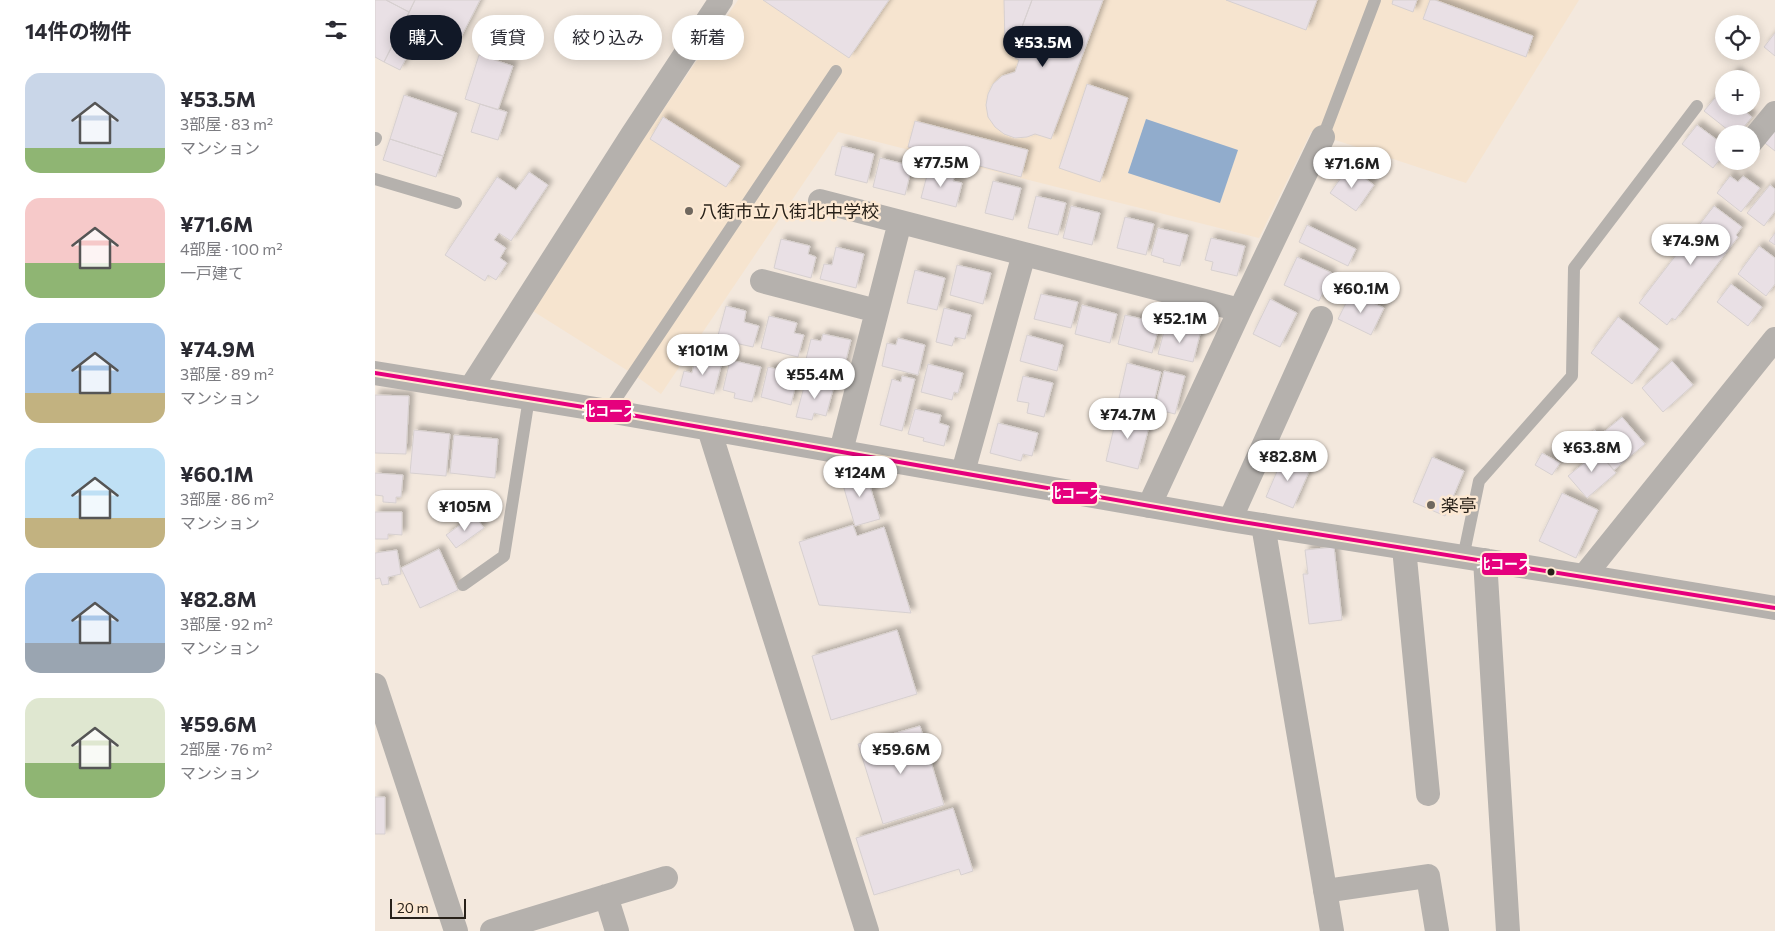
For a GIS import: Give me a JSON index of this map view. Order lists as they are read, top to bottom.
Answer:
{
  "places": ["八街市立八街北中学校", "楽亭"],
  "lines": ["transit line 北コース"],
  "scale_bar": "20 m",
  "page": {
    "heading": "14件の物件",
    "map_buttons": ["+", "−"],
    "chip": [
      "購入",
      "賃貸",
      "絞り込み",
      "新着"
    ],
    "price": [
      "¥53.5M",
      "¥77.5M",
      "¥71.6M",
      "¥74.9M",
      "¥60.1M",
      "¥52.1M",
      "¥101M",
      "¥55.4M",
      "¥74.7M",
      "¥63.8M",
      "¥82.8M",
      "¥124M",
      "¥105M",
      "¥59.6M"
    ],
    "list": [
      {
        "name": "¥53.5M",
        "note": "3部屋 · 83 m² · マンション"
      },
      {
        "name": "¥71.6M",
        "note": "4部屋 · 100 m² · 一戸建て"
      },
      {
        "name": "¥74.9M",
        "note": "3部屋 · 89 m² · マンション"
      },
      {
        "name": "¥60.1M",
        "note": "3部屋 · 86 m² · マンション"
      },
      {
        "name": "¥82.8M",
        "note": "3部屋 · 92 m² · マンション"
      },
      {
        "name": "¥59.6M",
        "note": "2部屋 · 76 m² · マンション"
      }
    ],
    "scale": "20 m"
  }
}
